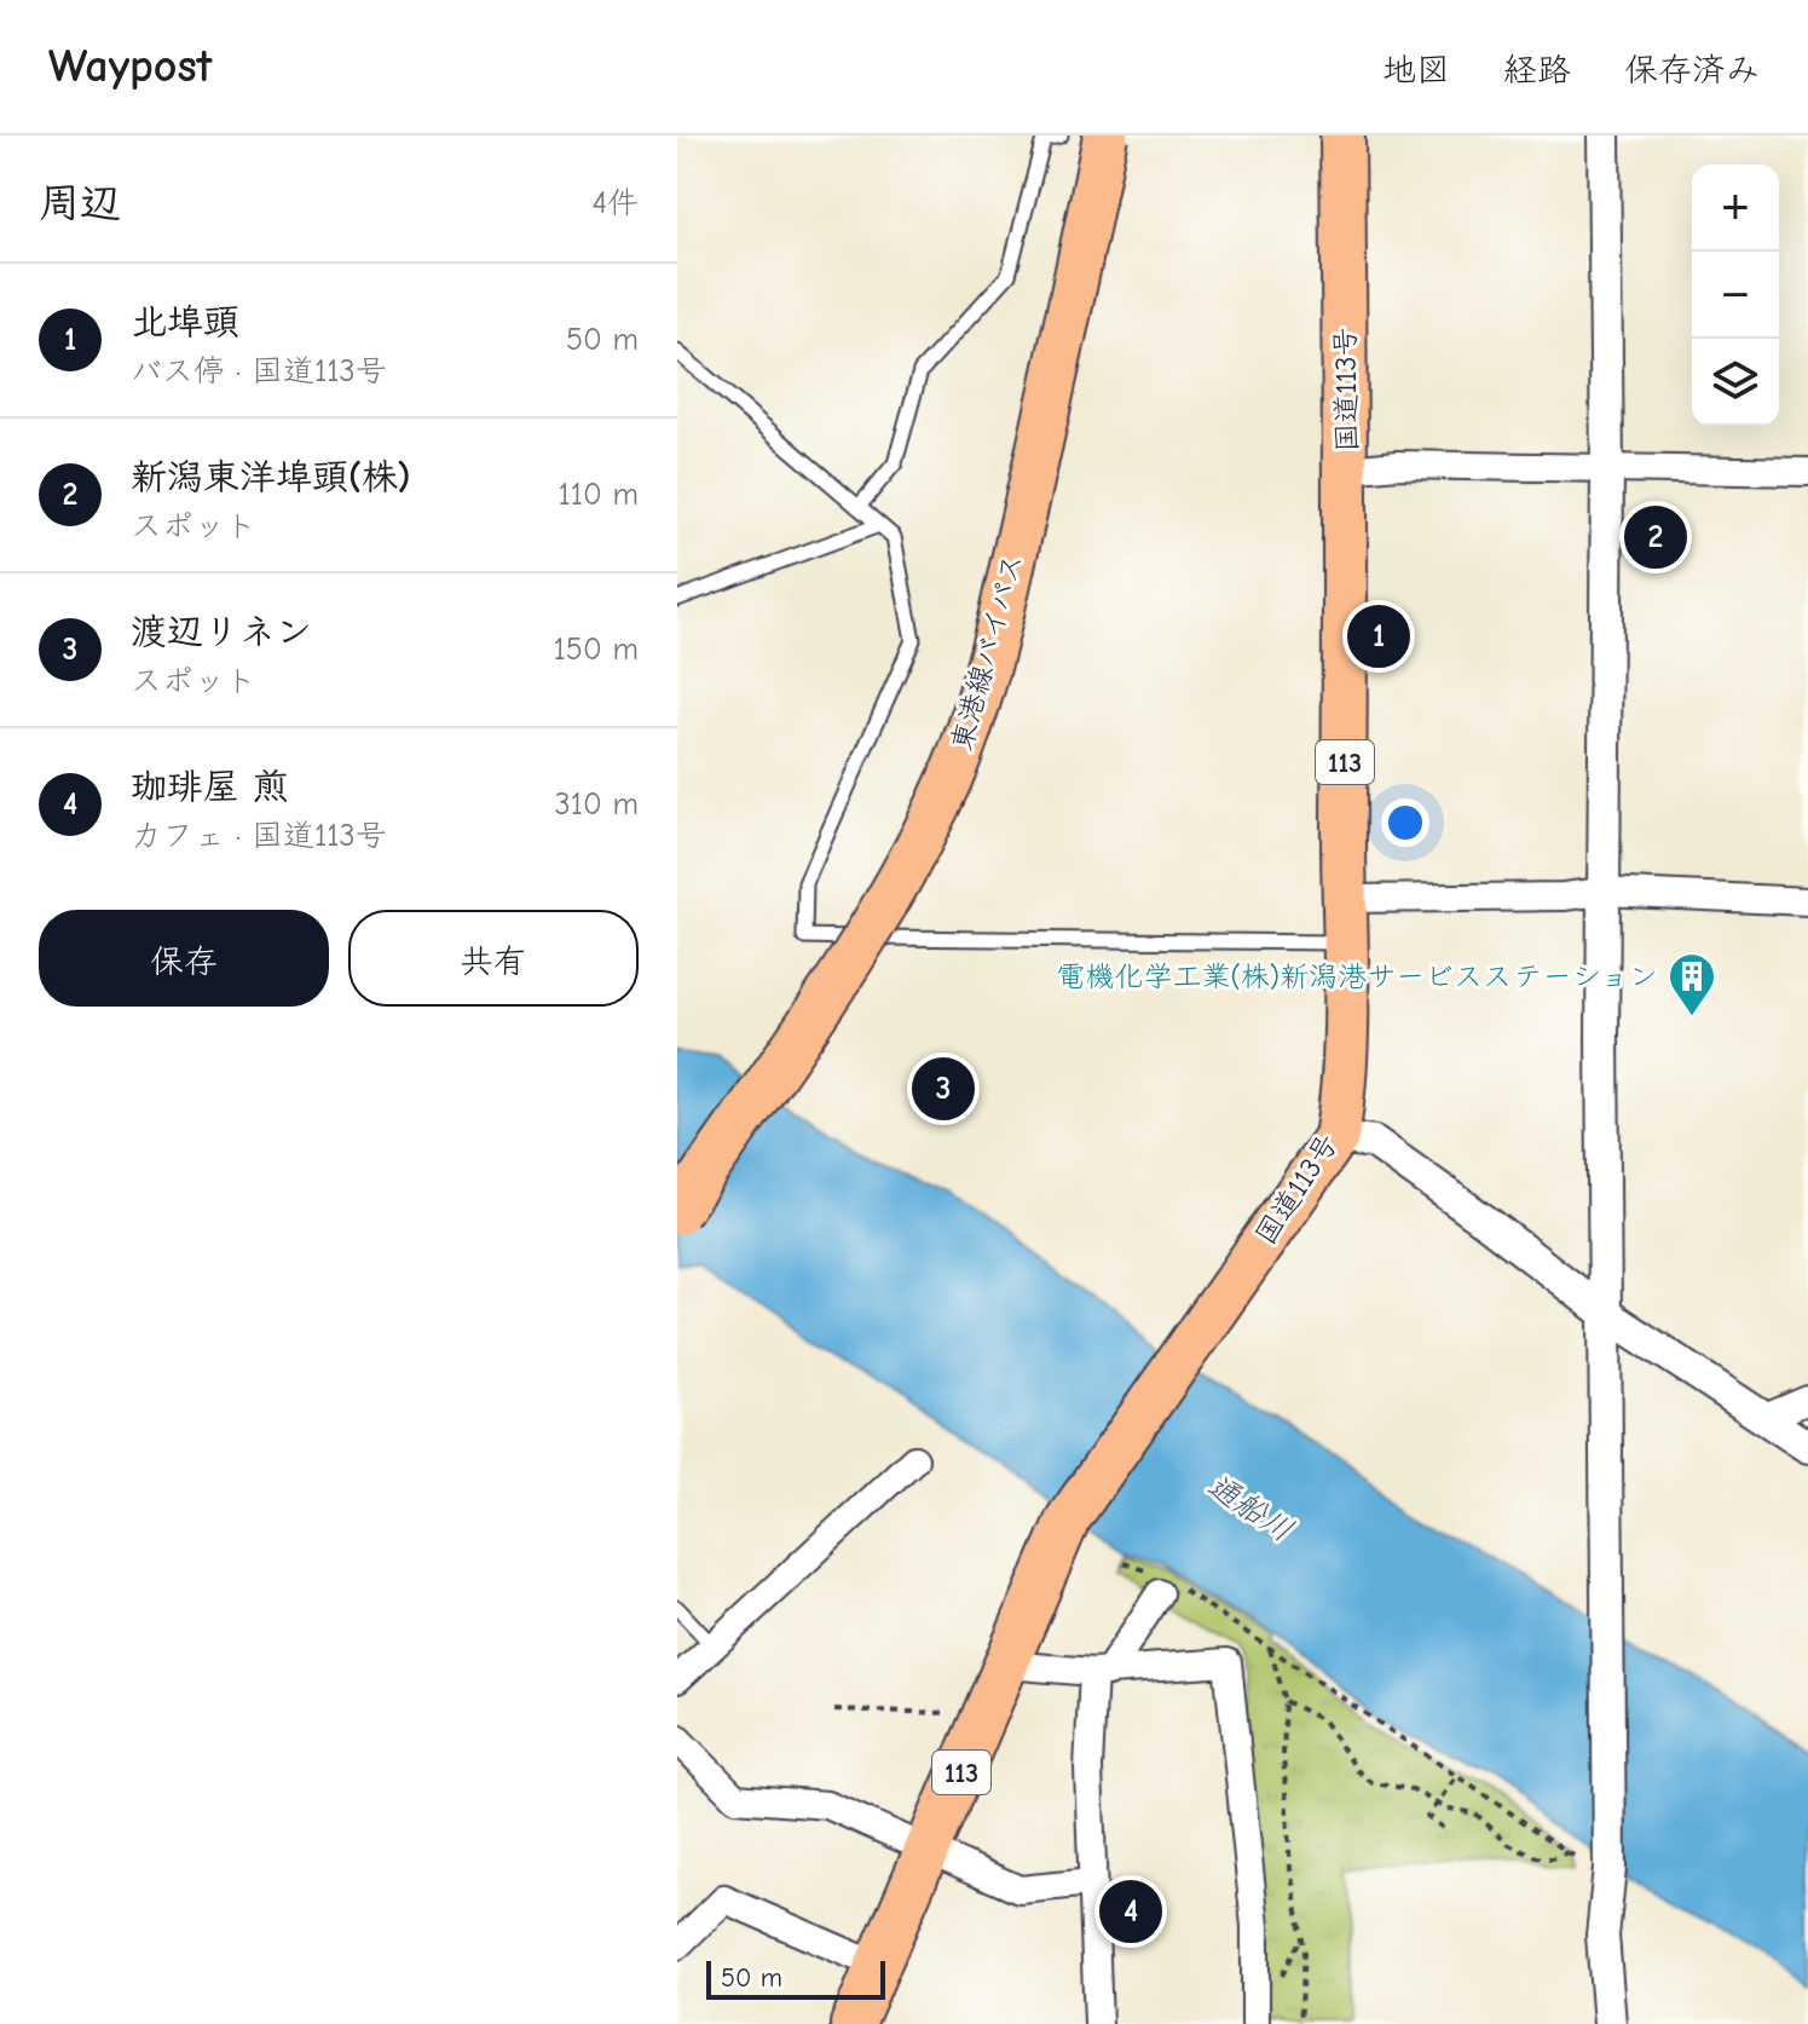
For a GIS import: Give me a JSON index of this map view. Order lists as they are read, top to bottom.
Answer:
{
  "streets": {
    "highway": ["国道113号", "東港線バイパス", "113"]
  },
  "water": ["通船川"],
  "places": {
    "building": ["電機化学工業(株)新潟港サービスステーション"]
  },
  "scale_bar": "50 m",
  "page": {
    "header": "Waypost",
    "nav": ["地図", "経路", "保存済み"],
    "heading": ["周辺", "4件"],
    "map_buttons": ["+", "−"],
    "list": [
      {
        "mark": "1",
        "name": "北埠頭",
        "note": "バス停 · 国道113号",
        "value": "50 m"
      },
      {
        "mark": "2",
        "name": "新潟東洋埠頭(株)",
        "note": "スポット",
        "value": "110 m"
      },
      {
        "mark": "3",
        "name": "渡辺リネン",
        "note": "スポット",
        "value": "150 m"
      },
      {
        "mark": "4",
        "name": "珈琲屋 煎",
        "note": "カフェ · 国道113号",
        "value": "310 m"
      }
    ],
    "pins": [
      "2",
      "1",
      "3",
      "4"
    ],
    "buttons": ["保存", "共有"],
    "scale": "50 m"
  }
}
